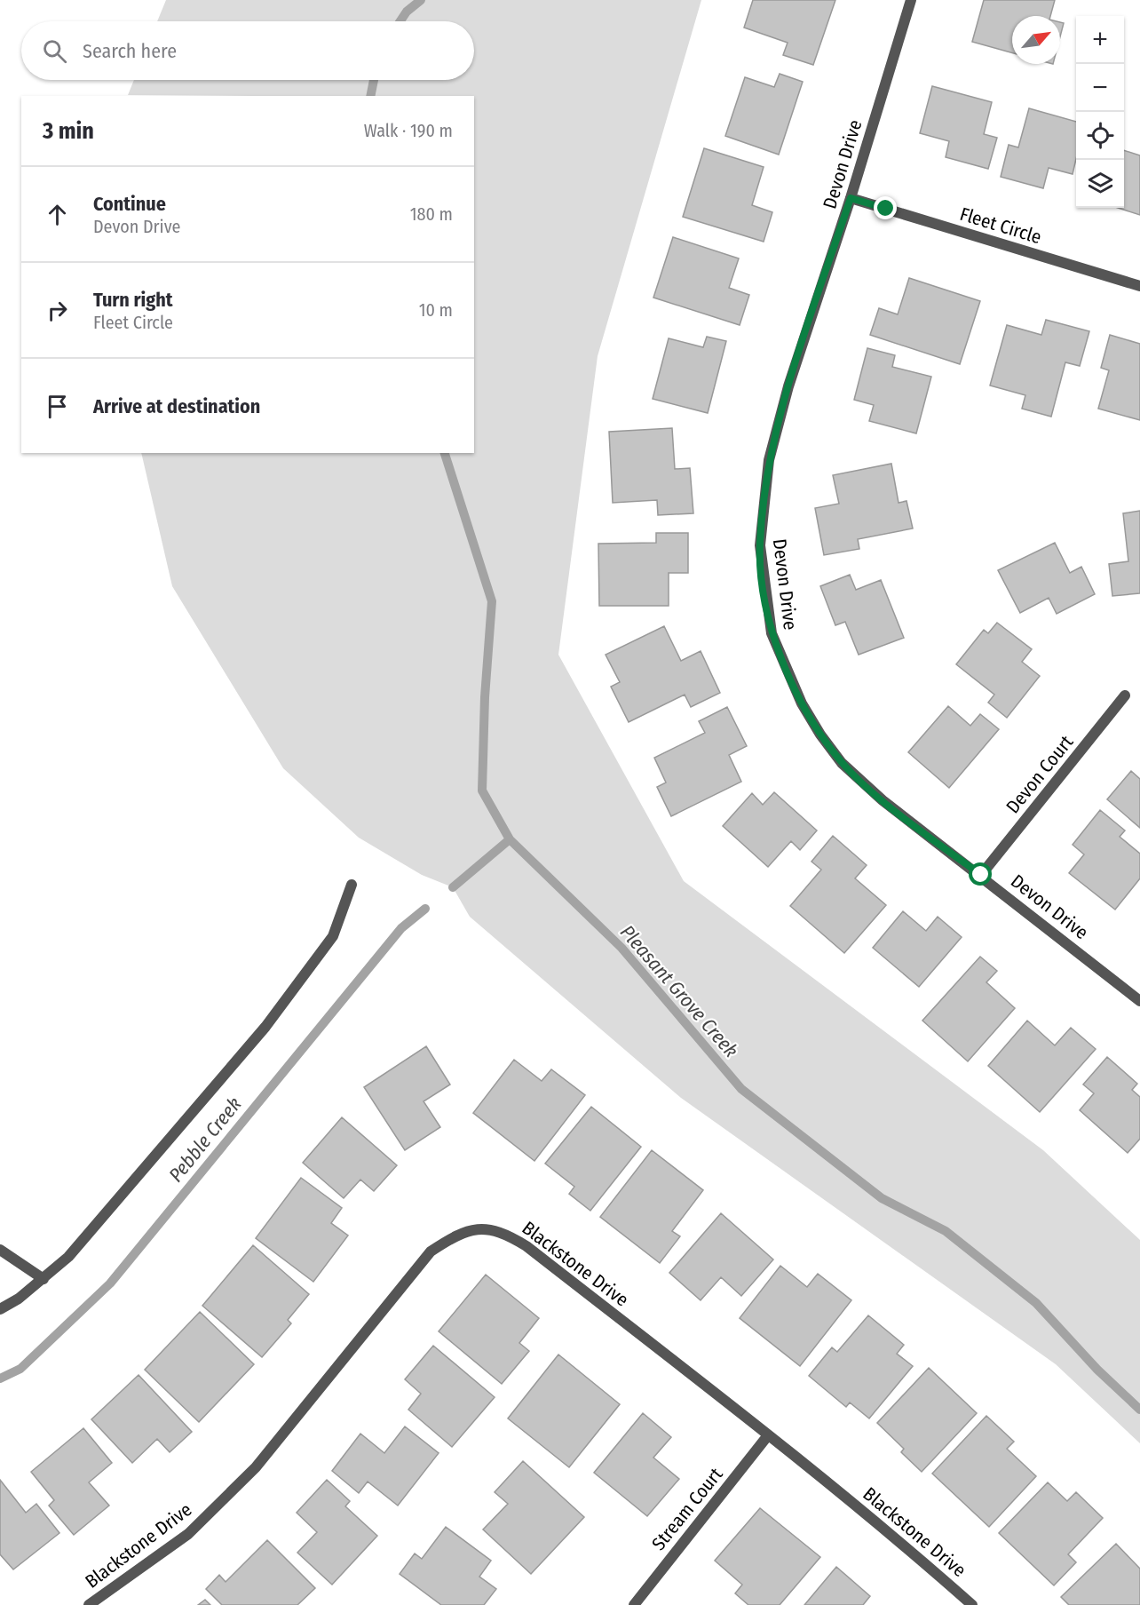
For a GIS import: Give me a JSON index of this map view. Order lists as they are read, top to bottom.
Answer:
{
  "streets": {
    "street": [
      "Devon Drive",
      "Fleet Circle",
      "Devon Court",
      "Blackstone Drive",
      "Stream Court"
    ]
  },
  "crossings": [
    ["Devon Drive", "Fleet Circle"],
    ["Devon Drive", "Devon Court"],
    ["Blackstone Drive", "Stream Court"]
  ],
  "water": ["Pleasant Grove Creek", "Pebble Creek"],
  "north": "top right",
  "page": {
    "map_buttons": ["+", "−"],
    "search": "Search here",
    "heading": ["3 min", "Walk · 190 m"],
    "list": [
      ["Continue", "Devon Drive", "180 m"],
      ["Turn right", "Fleet Circle", "10 m"],
      "Arrive at destination"
    ]
  }
}
